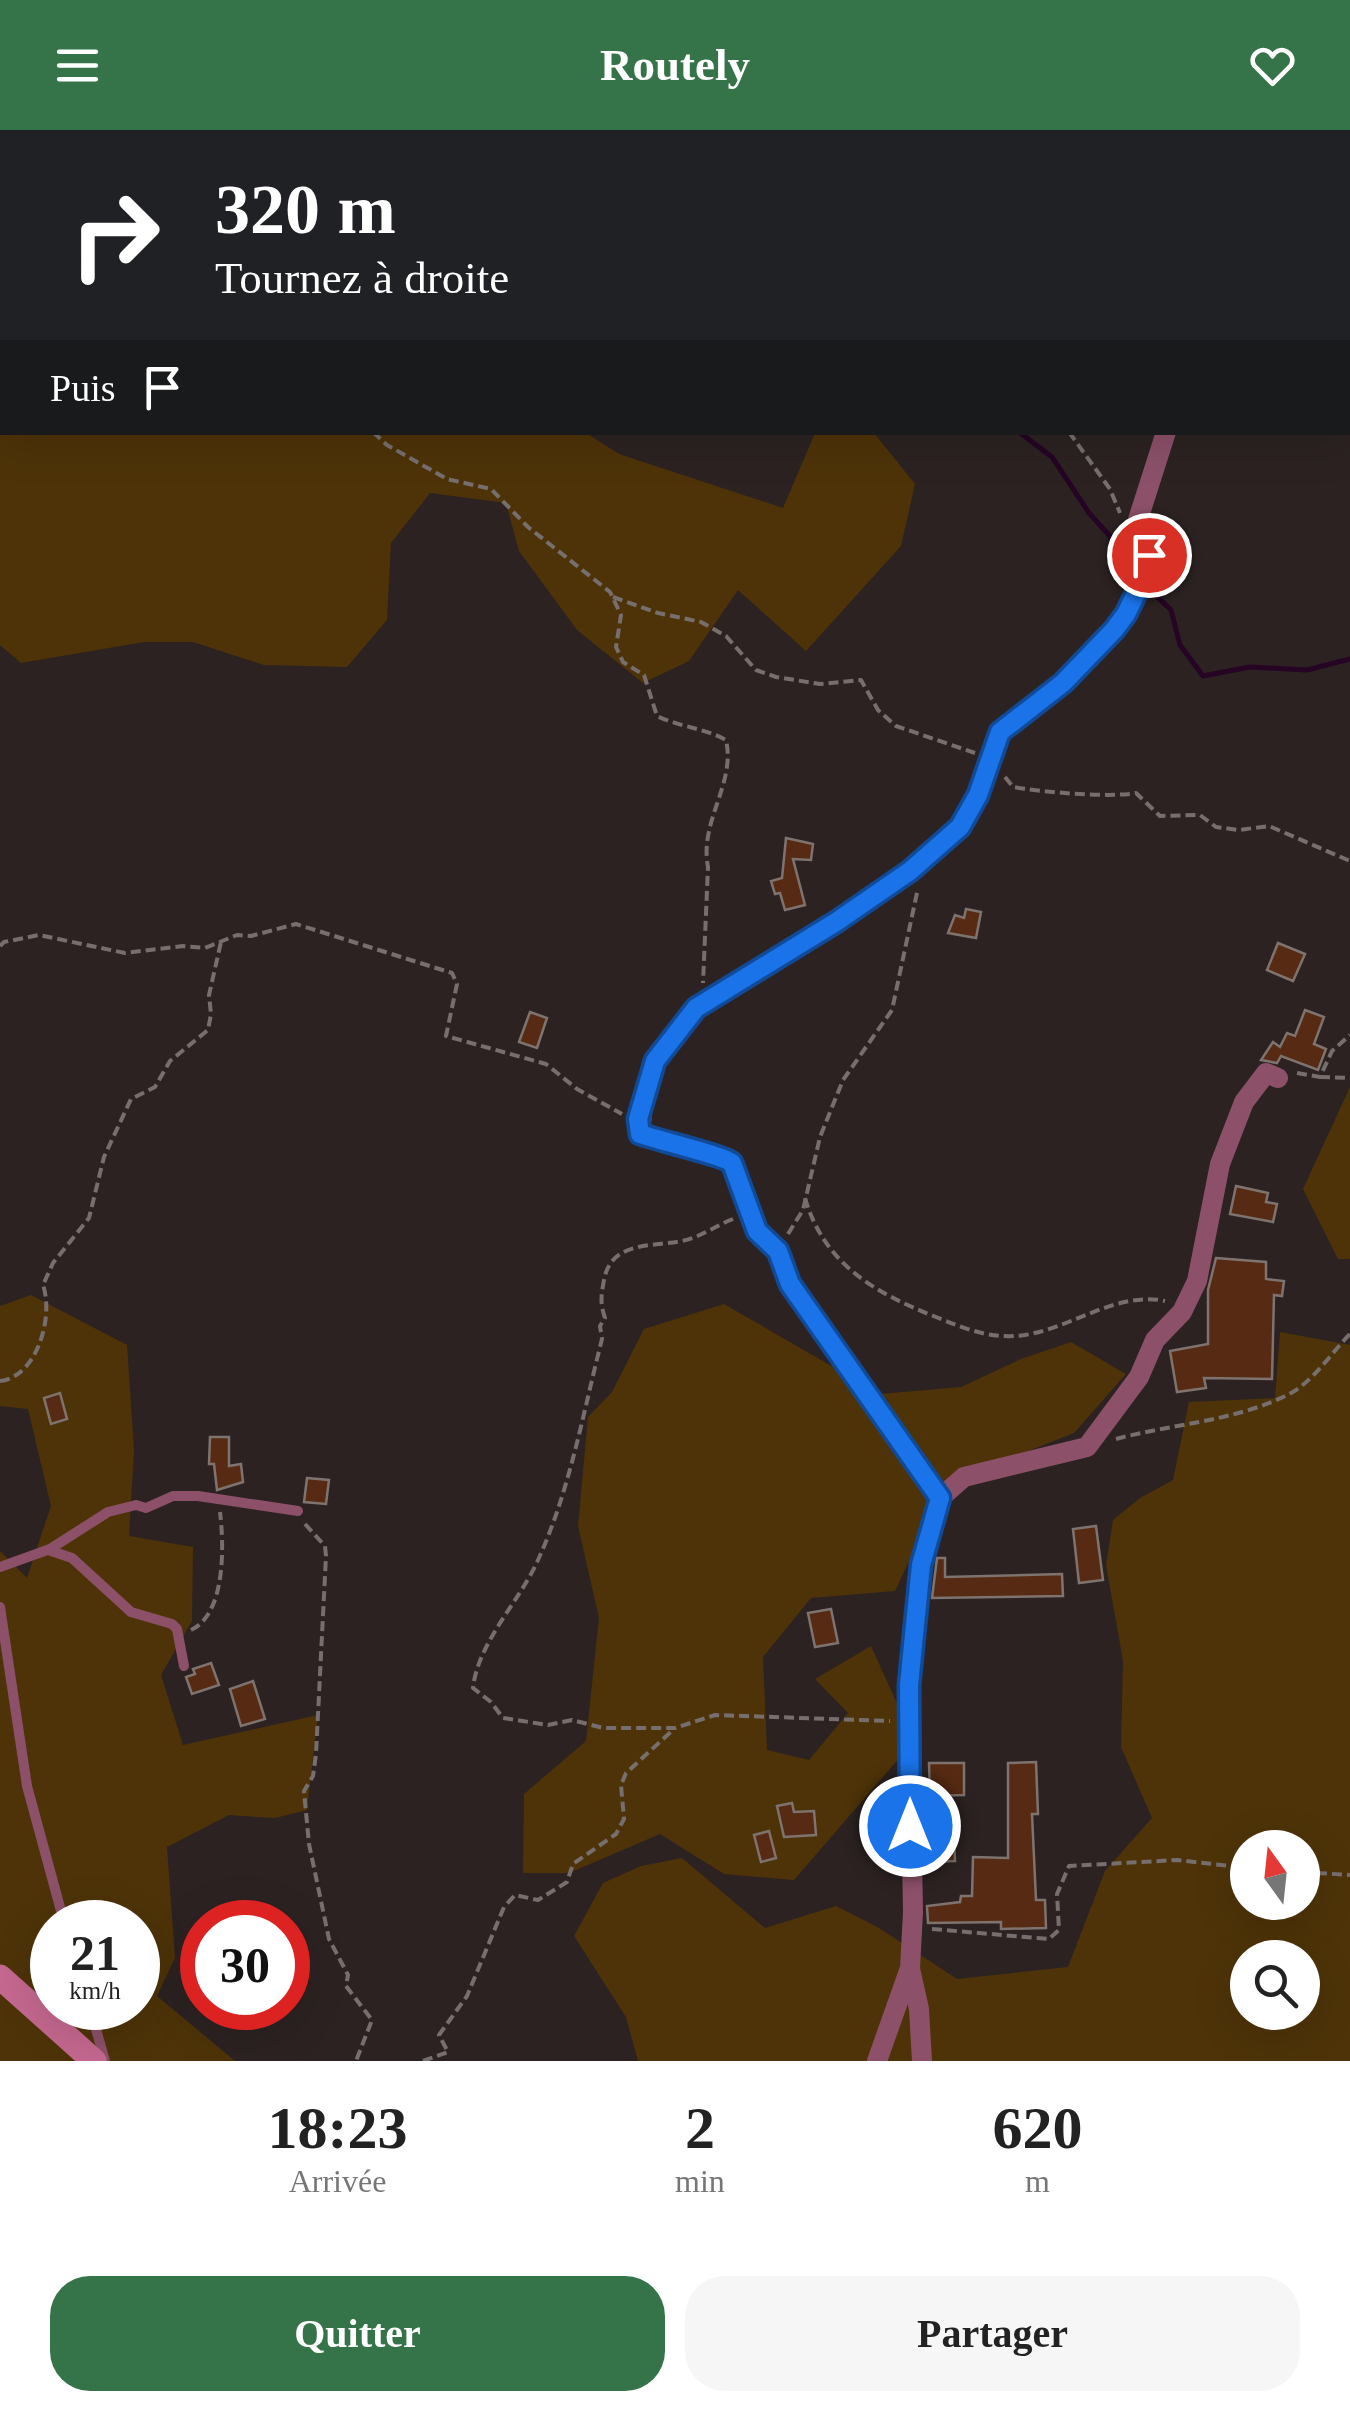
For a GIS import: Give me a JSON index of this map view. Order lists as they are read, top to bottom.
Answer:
{
  "north": "top",
  "page": {
    "header": "Routely",
    "turn": ["320 m", "Tournez à droite"],
    "then": "Puis",
    "speed": "21 km/h",
    "limit": "30",
    "eta": [
      "18:23",
      "Arrivée",
      "2",
      "min",
      "620",
      "m"
    ],
    "buttons": ["Quitter", "Partager"]
  }
}
